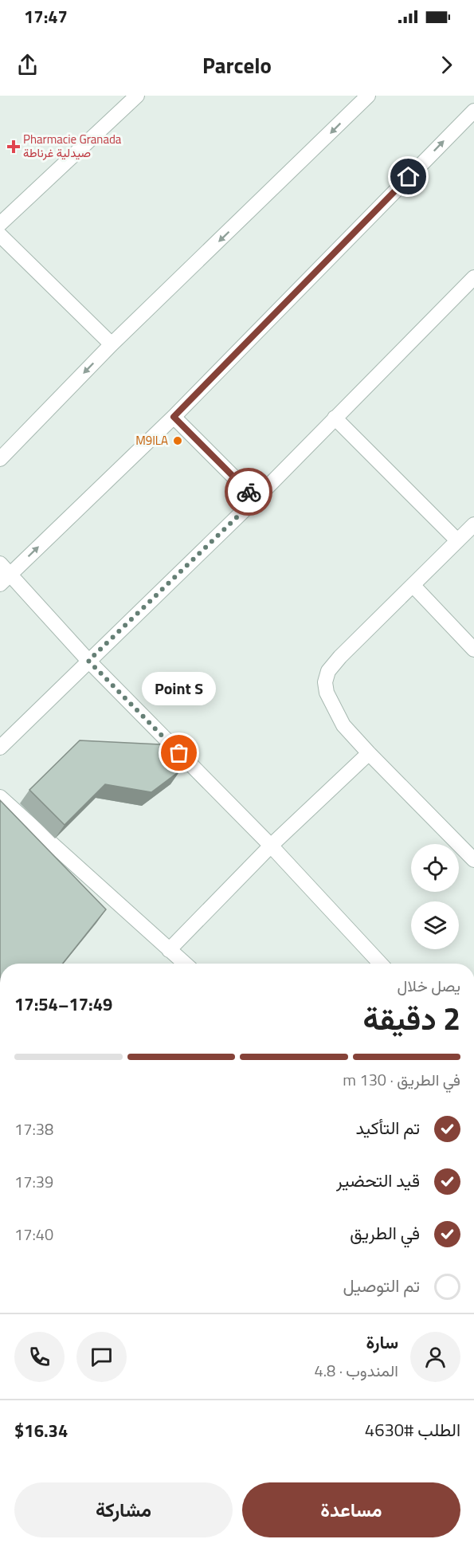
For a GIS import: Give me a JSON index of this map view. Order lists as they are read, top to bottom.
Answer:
{
  "places": {
    "health": ["Pharmacie Granada صيدلية غرناطة"],
    "other": ["M9ILA", "Point S"]
  },
  "page": {
    "status": "17:47",
    "header": "Parcelo",
    "bubble": "Point S",
    "heading": ["2 دقيقة", "يصل خلال", "17:49–17:54"],
    "panel": [
      "سارة",
      "المندوب · 4.8",
      "الطلب #4630",
      "$16.34"
    ],
    "bar": "في الطريق · 130 m",
    "list": [
      ["تم التأكيد", "17:38"],
      ["قيد التحضير", "17:39"],
      ["في الطريق", "17:40"],
      "تم التوصيل"
    ],
    "buttons": ["مساعدة", "مشاركة"]
  }
}
